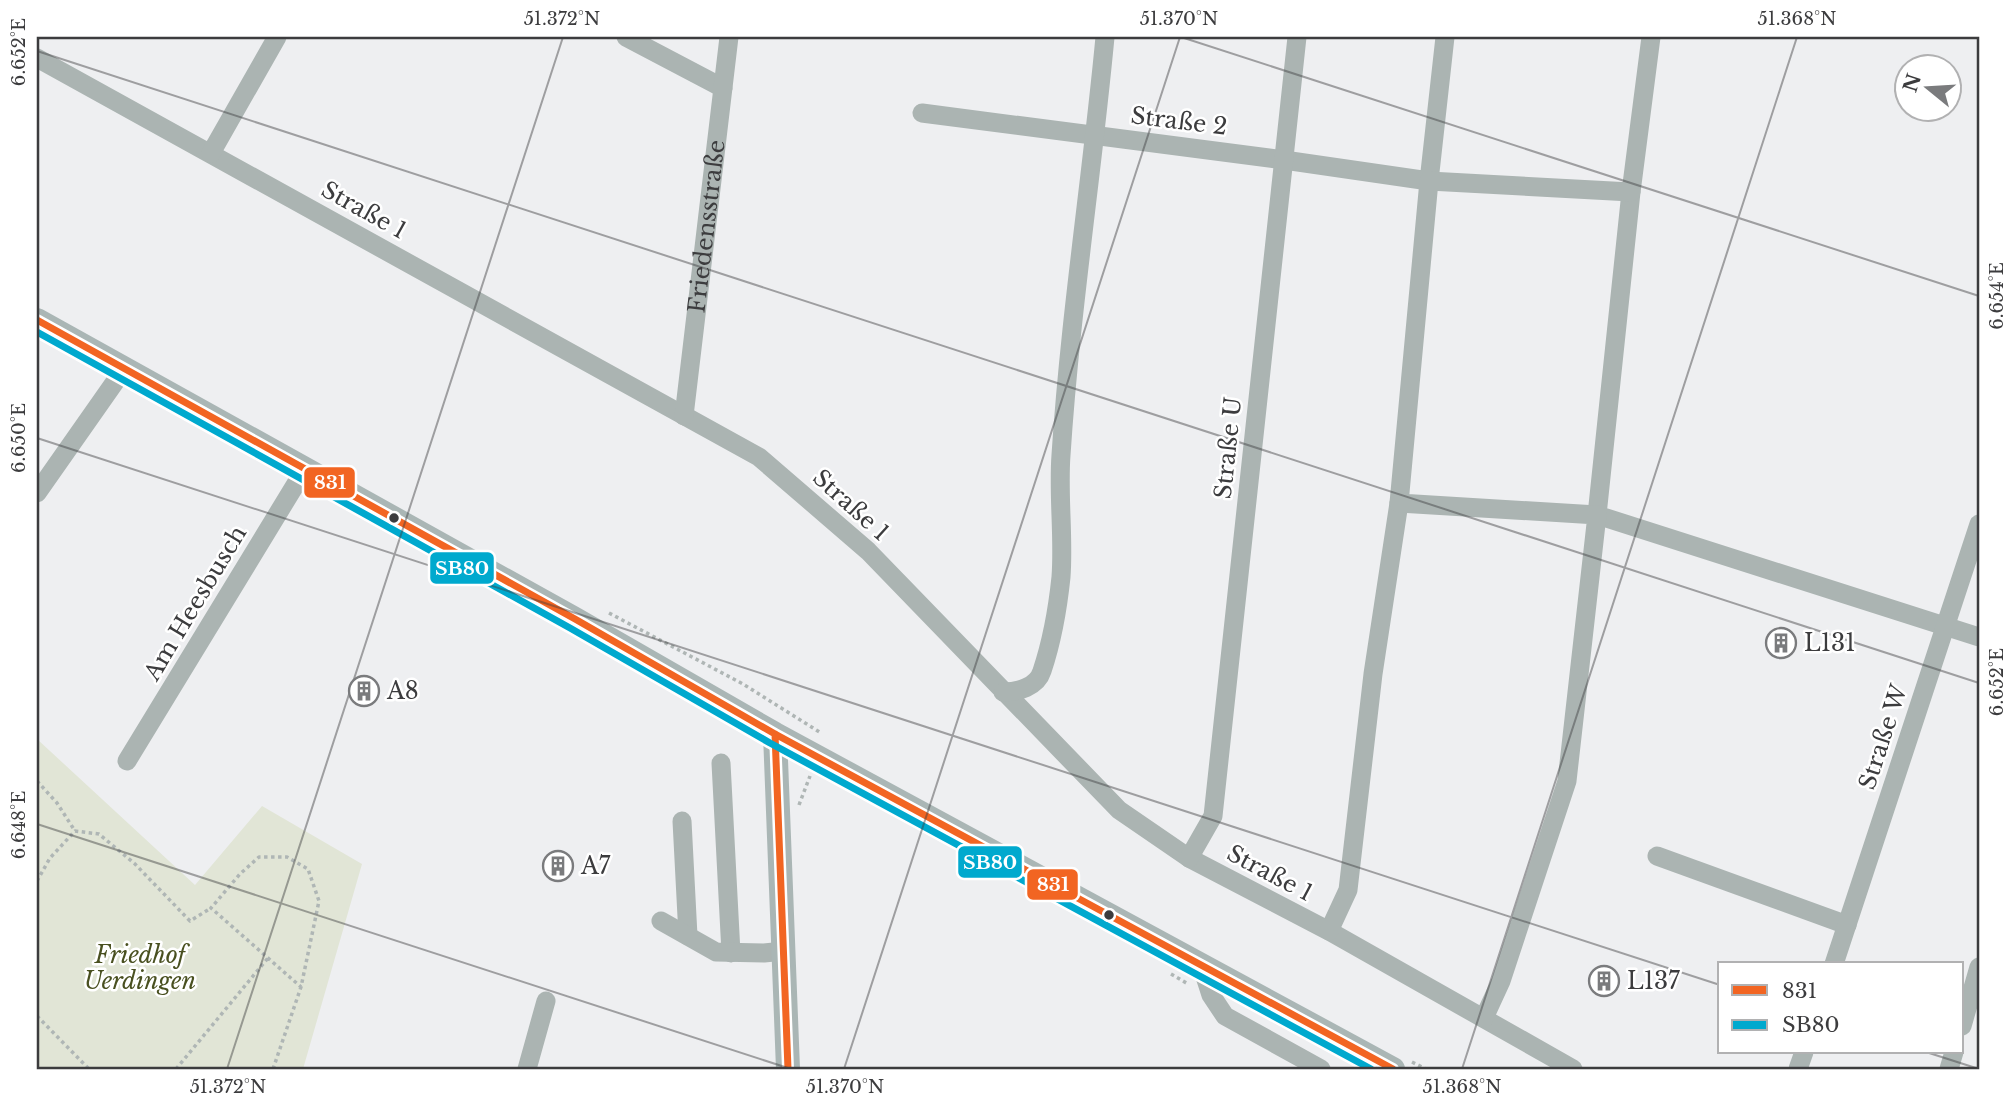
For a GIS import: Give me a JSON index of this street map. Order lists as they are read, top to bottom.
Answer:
{
  "streets": {
    "street": [
      "Straße 2",
      "Straße 1",
      "Friedensstraße",
      "Straße U",
      "Am Heesbusch",
      "Straße W"
    ]
  },
  "crossings": [
    ["Straße 2", "Straße U"],
    ["Straße 1", "Friedensstraße"],
    ["Straße 1", "Straße U"]
  ],
  "parks": ["Friedhof Uerdingen"],
  "places": {
    "building": [
      "L131",
      "A8",
      "A7",
      "L137"
    ]
  },
  "lines": ["transit line 831", "transit line SB80"],
  "legend": ["831", "SB80"],
  "north": "left",
  "coordinates": [
    "51.372°N",
    "51.370°N",
    "51.368°N",
    "6.652°E",
    "6.654°E",
    "6.650°E",
    "6.648°E"
  ]
}
